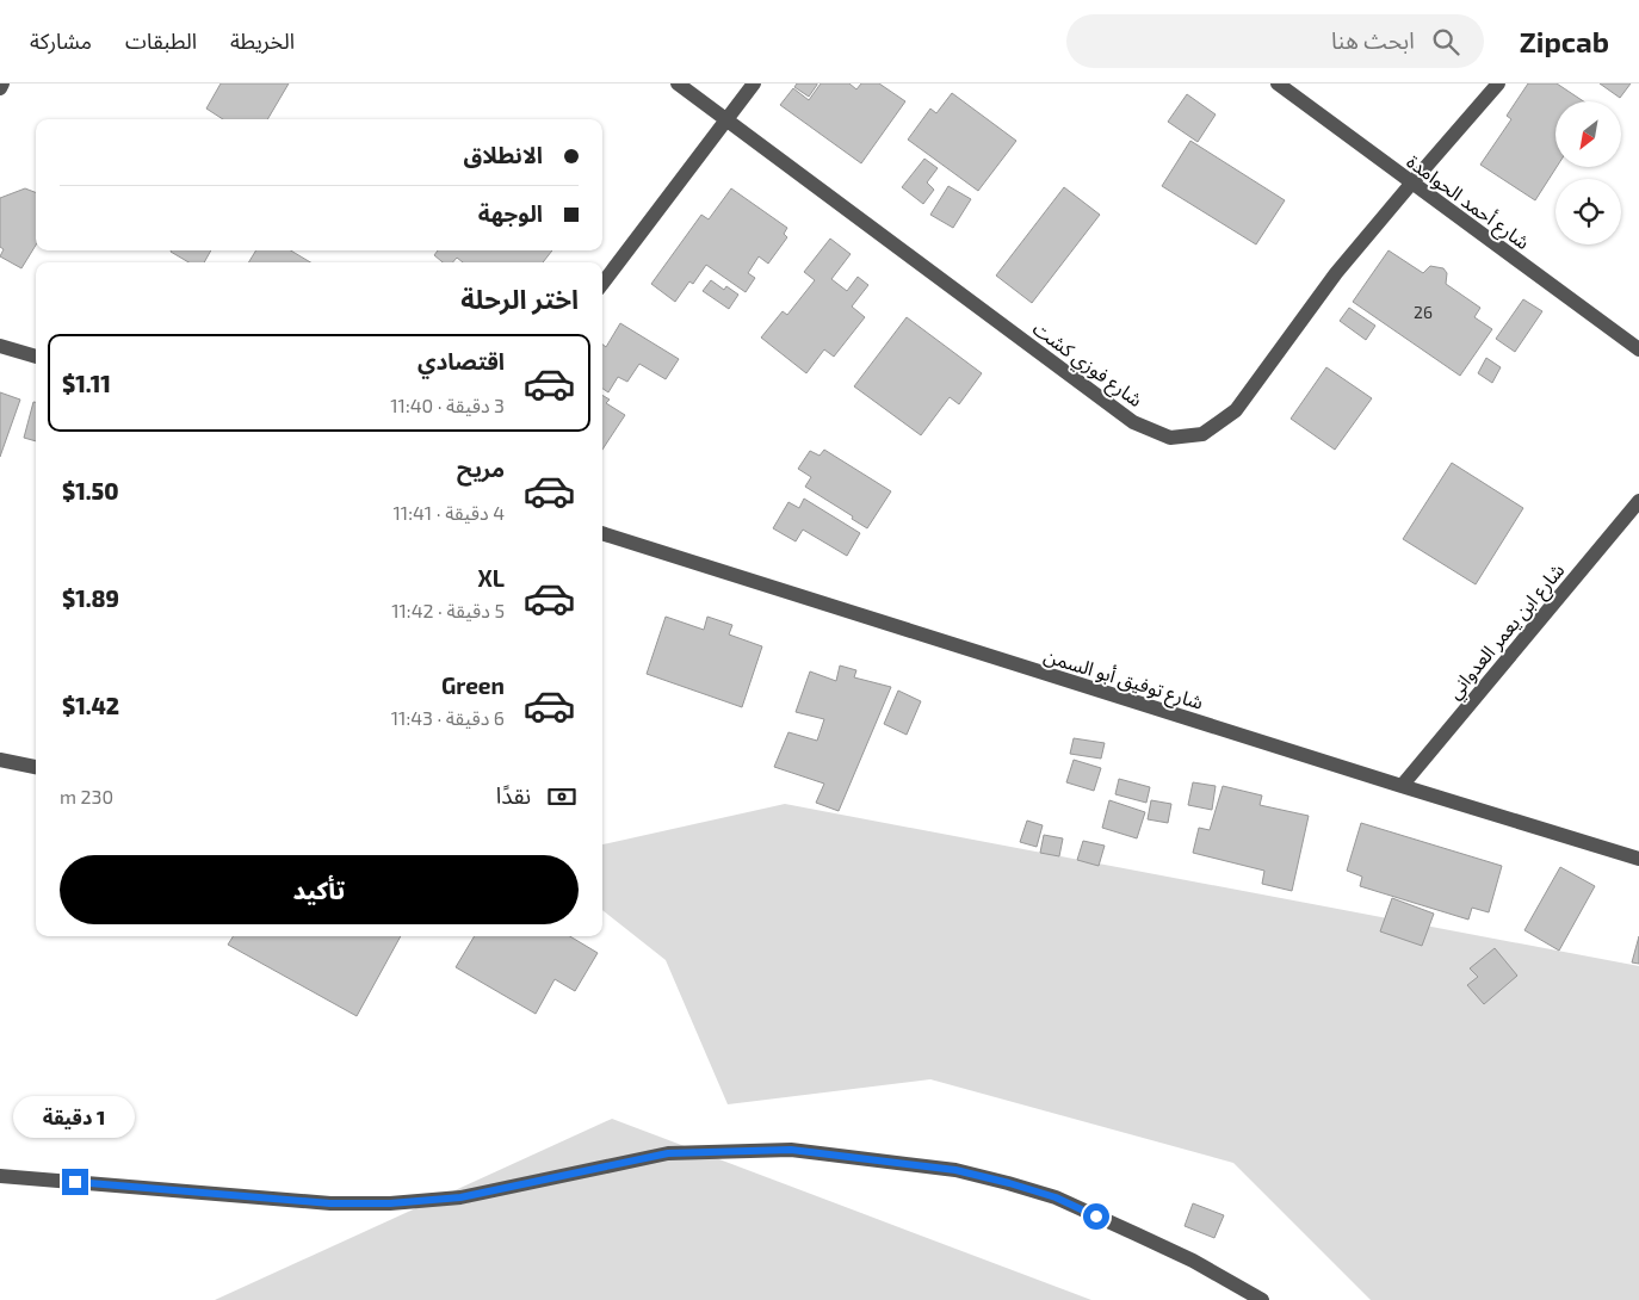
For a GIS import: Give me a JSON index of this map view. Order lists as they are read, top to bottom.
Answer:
{
  "streets": {
    "street": [
      "شارع أحمد الحوامدة",
      "شارع فوزي كشت",
      "شارع ابن يعمر العدواني",
      "شارع توفيق أبو السمن"
    ]
  },
  "crossings": [
    ["شارع أحمد الحوامدة", "شارع فوزي كشت"],
    ["شارع ابن يعمر العدواني", "شارع توفيق أبو السمن"]
  ],
  "house_numbers": ["26"],
  "north": "bottom left",
  "page": {
    "header": "Zipcab",
    "search": "ابحث هنا",
    "nav": ["الخريطة", "الطبقات", "مشاركة"],
    "banner": ["الانطلاق", "الوجهة"],
    "heading": "اختر الرحلة",
    "list": [
      {
        "name": "اقتصادي",
        "note": "3 دقيقة · 11:40",
        "value": "$1.11"
      },
      {
        "name": "مريح",
        "note": "4 دقيقة · 11:41",
        "value": "$1.50"
      },
      {
        "name": "XL",
        "note": "5 دقيقة · 11:42",
        "value": "$1.89"
      },
      {
        "name": "Green",
        "note": "6 دقيقة · 11:43",
        "value": "$1.42"
      }
    ],
    "pay": ["نقدًا", "230 m"],
    "buttons": "تأكيد",
    "bubble": "1 دقيقة"
  }
}
